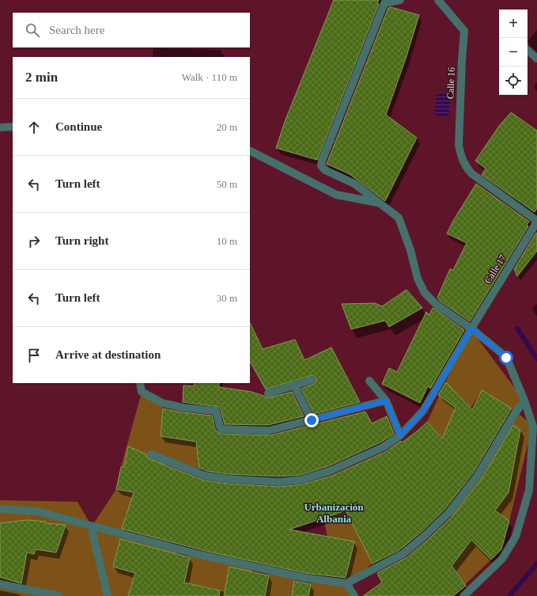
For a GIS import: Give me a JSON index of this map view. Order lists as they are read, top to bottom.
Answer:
{
  "streets": {
    "street": ["Calle 16", "Calle 17"]
  },
  "crossings": [
    ["Calle 16", "Calle 17"]
  ],
  "districts": ["Urbanización Albania"],
  "page": {
    "map_buttons": ["+", "−"],
    "search": "Search here",
    "heading": ["2 min", "Walk · 110 m"],
    "list": [
      ["Continue", "20 m"],
      ["Turn left", "50 m"],
      ["Turn right", "10 m"],
      ["Turn left", "30 m"],
      "Arrive at destination"
    ]
  }
}
